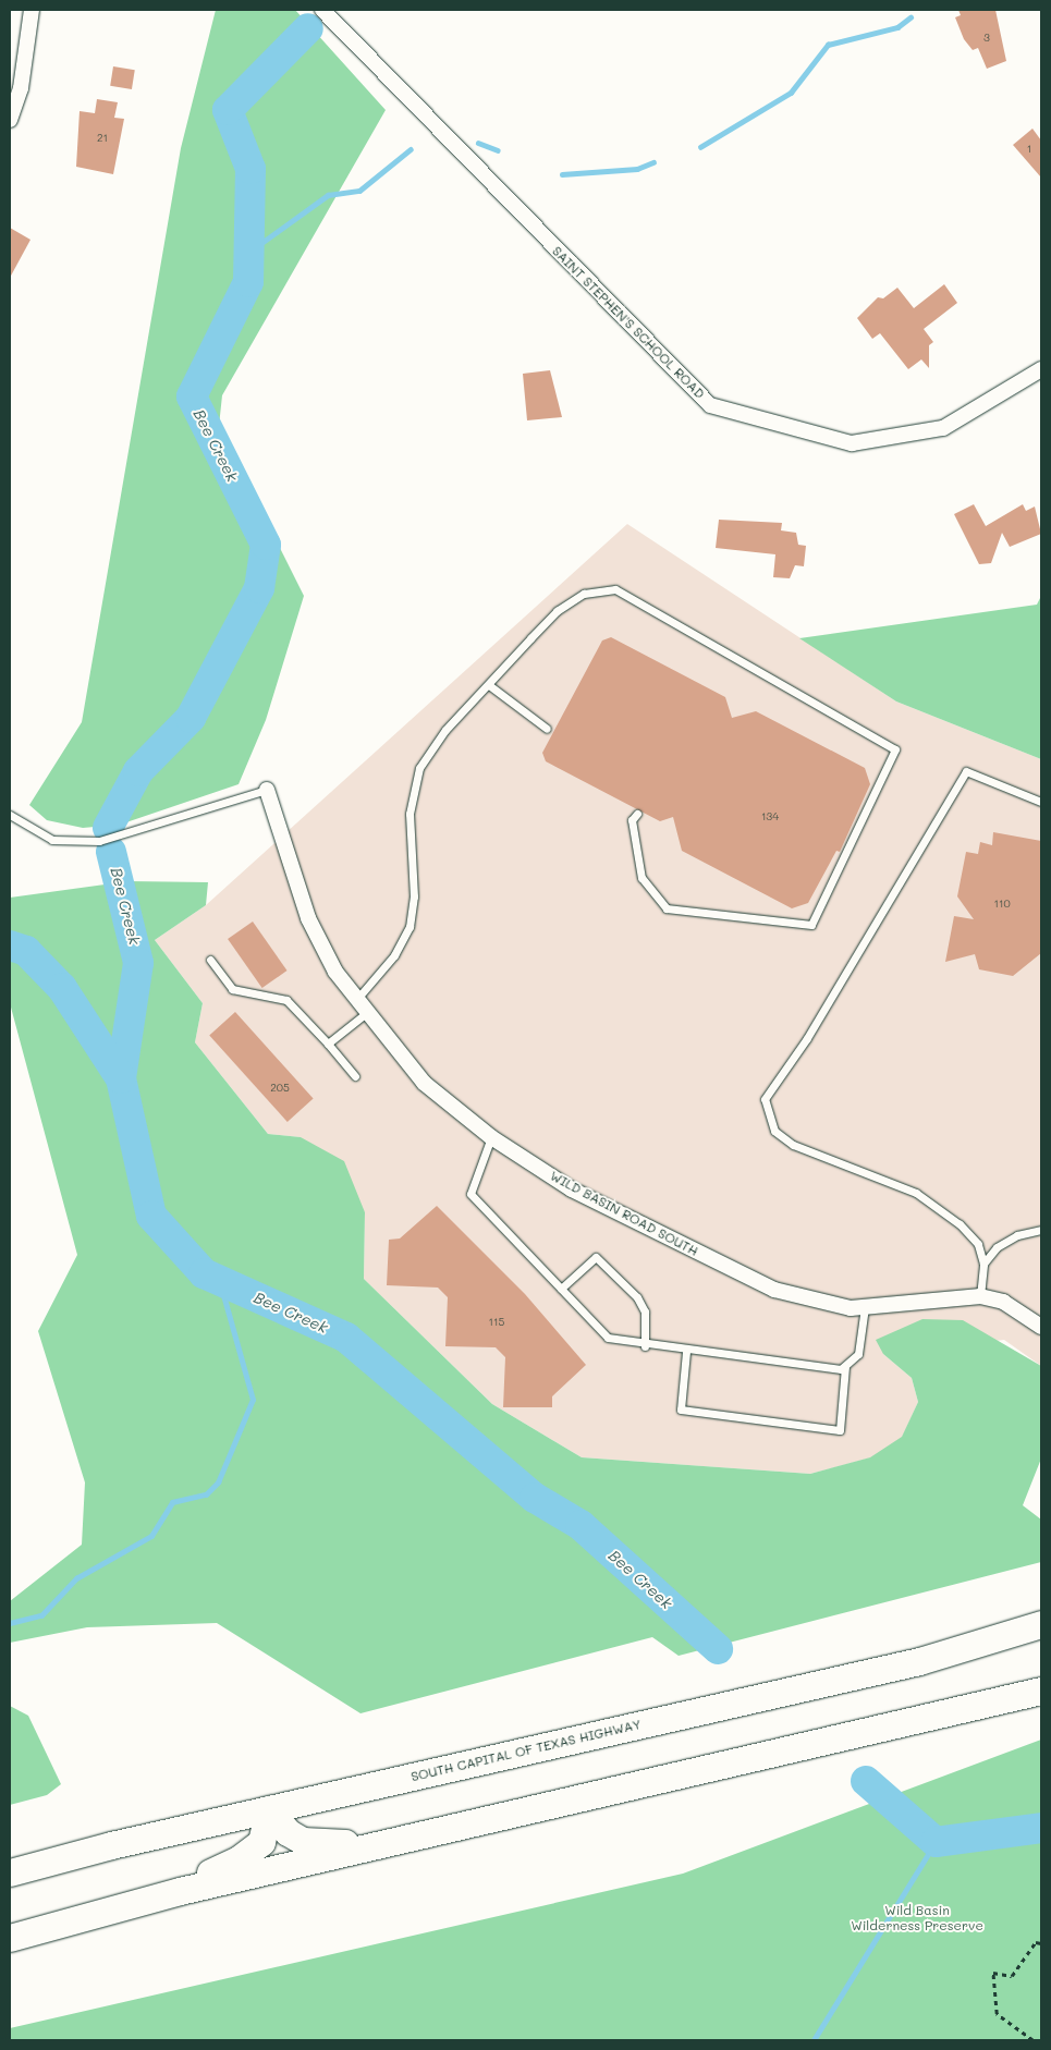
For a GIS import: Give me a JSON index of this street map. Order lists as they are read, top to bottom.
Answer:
{
  "streets": {
    "highway": ["SOUTH CAPITAL OF TEXAS HIGHWAY"],
    "street": ["SAINT STEPHEN'S SCHOOL ROAD", "WILD BASIN ROAD SOUTH"]
  },
  "water": ["Bee Creek"],
  "parks": ["Wild Basin Wilderness Preserve"],
  "house_numbers": [
    "3",
    "21",
    "1",
    "134",
    "110",
    "205",
    "115"
  ]
}
